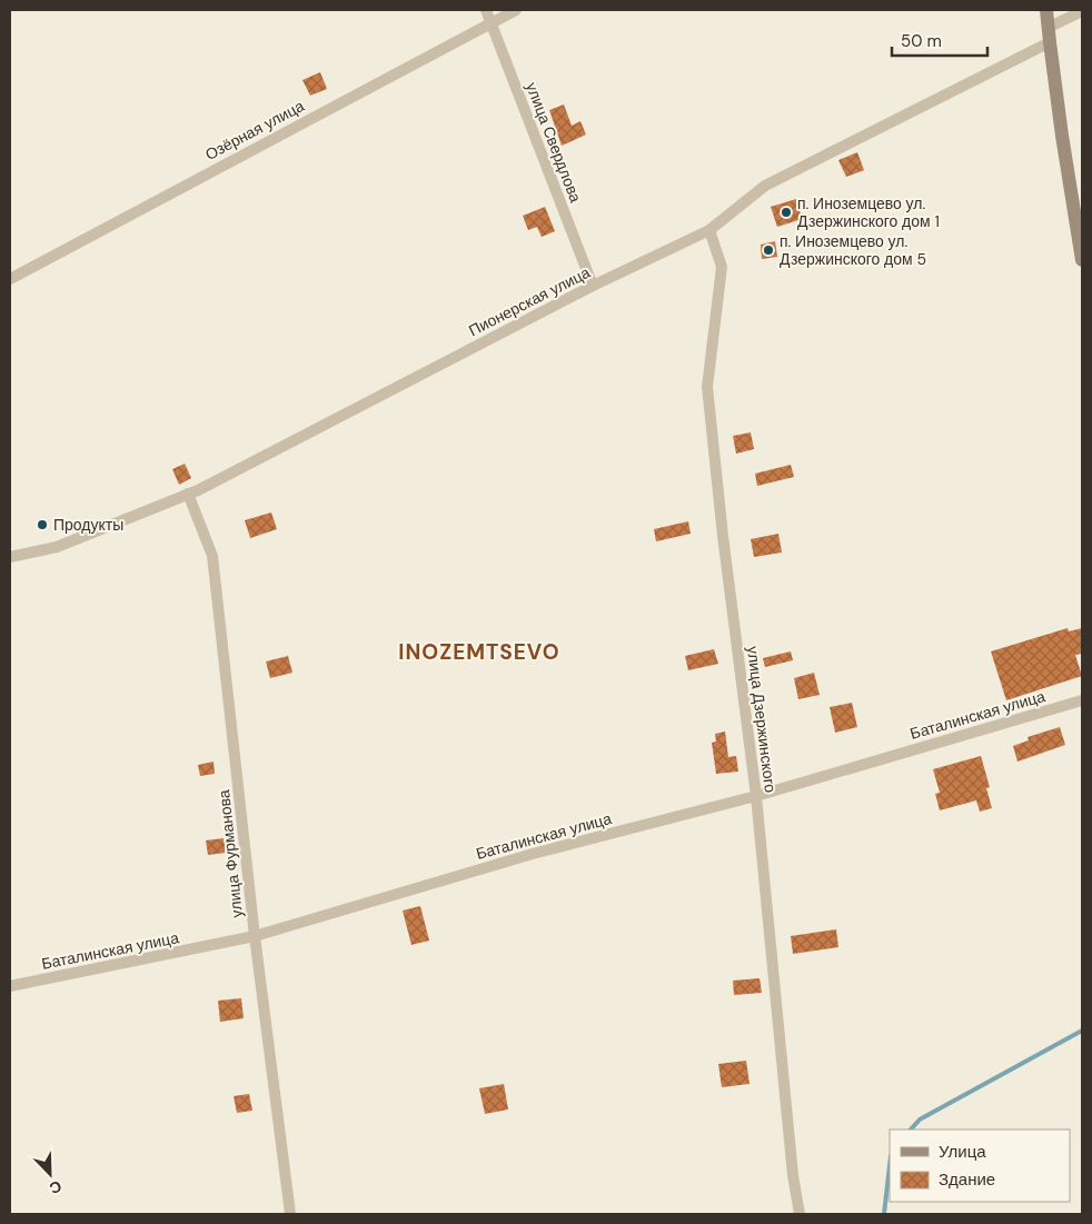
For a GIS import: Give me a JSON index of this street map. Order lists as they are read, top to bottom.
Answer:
{
  "streets": {
    "street": [
      "Озёрная улица",
      "улица Свердлова",
      "Пионерская улица",
      "Баталинская улица",
      "улица Дзержинского",
      "улица Фурманова"
    ]
  },
  "crossings": [
    ["Озёрная улица", "улица Свердлова"],
    ["улица Свердлова", "Пионерская улица"],
    ["Пионерская улица", "улица Дзержинского"],
    ["Пионерская улица", "улица Фурманова"],
    ["Баталинская улица", "улица Дзержинского"],
    ["Баталинская улица", "улица Фурманова"]
  ],
  "districts": ["INOZEMTSEVO"],
  "places": ["п. Иноземцево ул. Дзержинского дом 1", "п. Иноземцево ул. Дзержинского дом 5", "Продукты"],
  "legend": ["Улица", "Здание"],
  "scale_bar": "50 m",
  "north": "bottom right"
}
